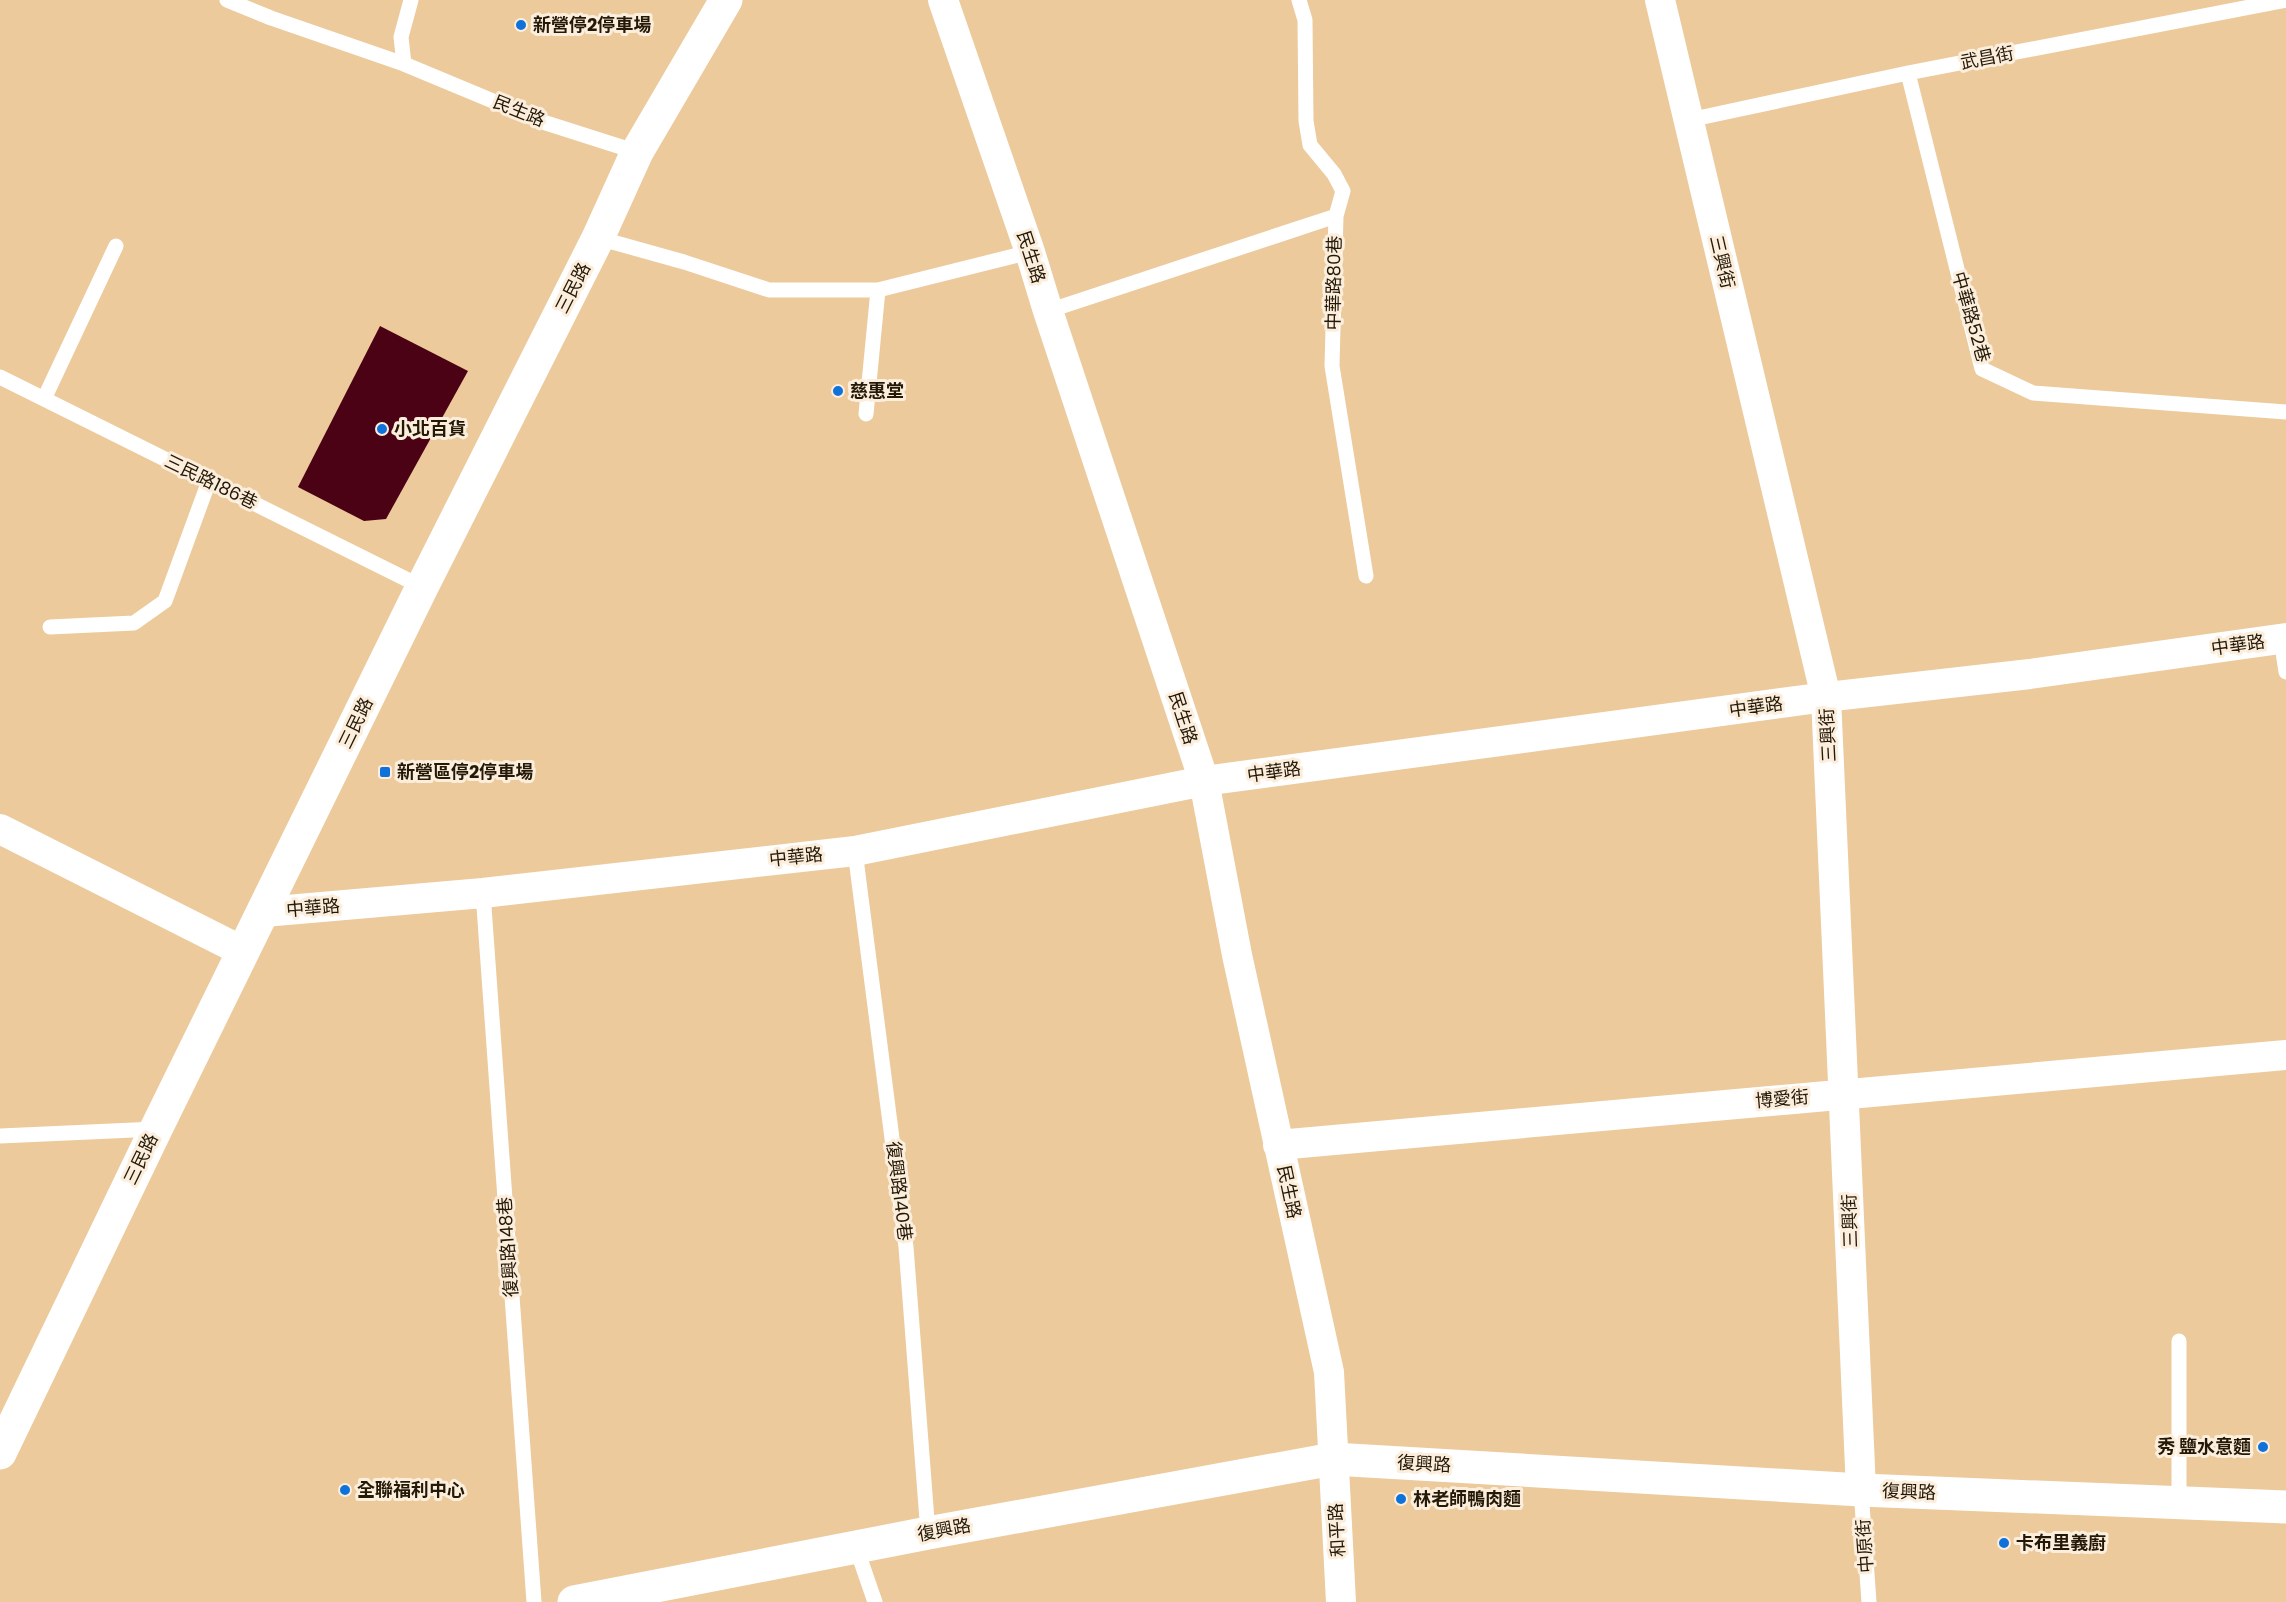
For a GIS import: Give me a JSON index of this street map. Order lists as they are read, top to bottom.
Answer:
{
  "streets": {
    "street": [
      "民生路",
      "三興街",
      "三民路",
      "中華路",
      "博愛街",
      "復興路",
      "和平路"
    ],
    "lane": [
      "武昌街",
      "中華路80巷",
      "中華路52巷",
      "三民路186巷",
      "復興路140巷",
      "復興路148巷",
      "中原街"
    ]
  },
  "crossings": [
    ["武昌街", "三興街"],
    ["武昌街", "中華路52巷"],
    ["民生路", "三民路"],
    ["民生路", "中華路"],
    ["民生路", "博愛街"],
    ["民生路", "復興路"],
    ["民生路", "和平路"],
    ["三興街", "中華路"],
    ["三興街", "博愛街"],
    ["三興街", "復興路"],
    ["三興街", "中原街"],
    ["三民路", "三民路186巷"],
    ["三民路", "中華路"],
    ["中華路", "復興路140巷"],
    ["中華路", "復興路148巷"],
    ["復興路140巷", "復興路"],
    ["復興路", "和平路"],
    ["復興路", "中原街"]
  ],
  "places": {
    "other": [
      "新營停2停車場",
      "慈惠堂",
      "小北百貨",
      "秀 鹽水意麵",
      "全聯福利中心",
      "林老師鴨肉麵",
      "卡布里義廚"
    ],
    "transit": ["新營區停2停車場"]
  }
}
